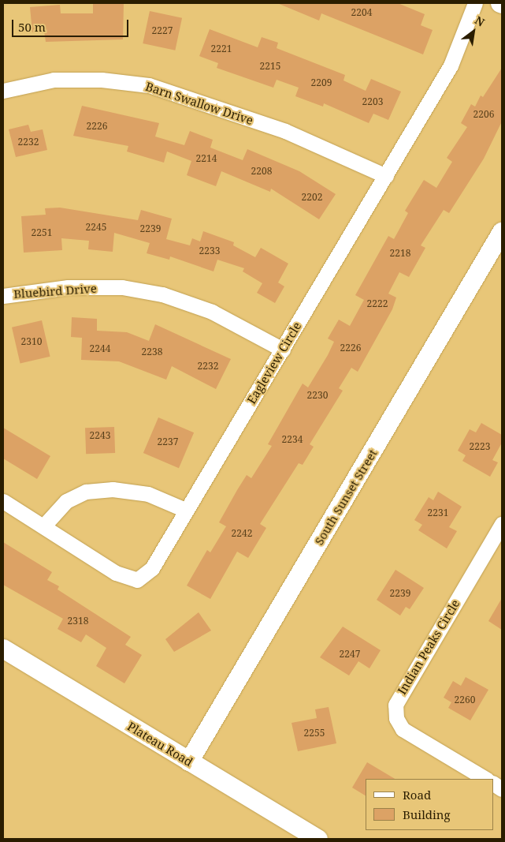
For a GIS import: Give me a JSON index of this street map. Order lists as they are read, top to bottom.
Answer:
{
  "streets": {
    "street": [
      "Barn Swallow Drive",
      "Bluebird Drive",
      "Eagleview Circle",
      "South Sunset Street",
      "Indian Peaks Circle",
      "Plateau Road"
    ]
  },
  "crossings": [
    ["Barn Swallow Drive", "Eagleview Circle"],
    ["Bluebird Drive", "Eagleview Circle"],
    ["South Sunset Street", "Plateau Road"]
  ],
  "house_numbers": [
    "2204",
    "2227",
    "2221",
    "2215",
    "2209",
    "2203",
    "2206",
    "2226",
    "2232",
    "2214",
    "2208",
    "2202",
    "2245",
    "2239",
    "2251",
    "2233",
    "2218",
    "2222",
    "2310",
    "2226",
    "2244",
    "2238",
    "2232",
    "2230",
    "2243",
    "2234",
    "2237",
    "2223",
    "2231",
    "2242",
    "2239",
    "2318",
    "2247",
    "2260",
    "2255"
  ],
  "legend": ["Road", "Building"],
  "scale_bar": "50 m",
  "north": "top right"
}
